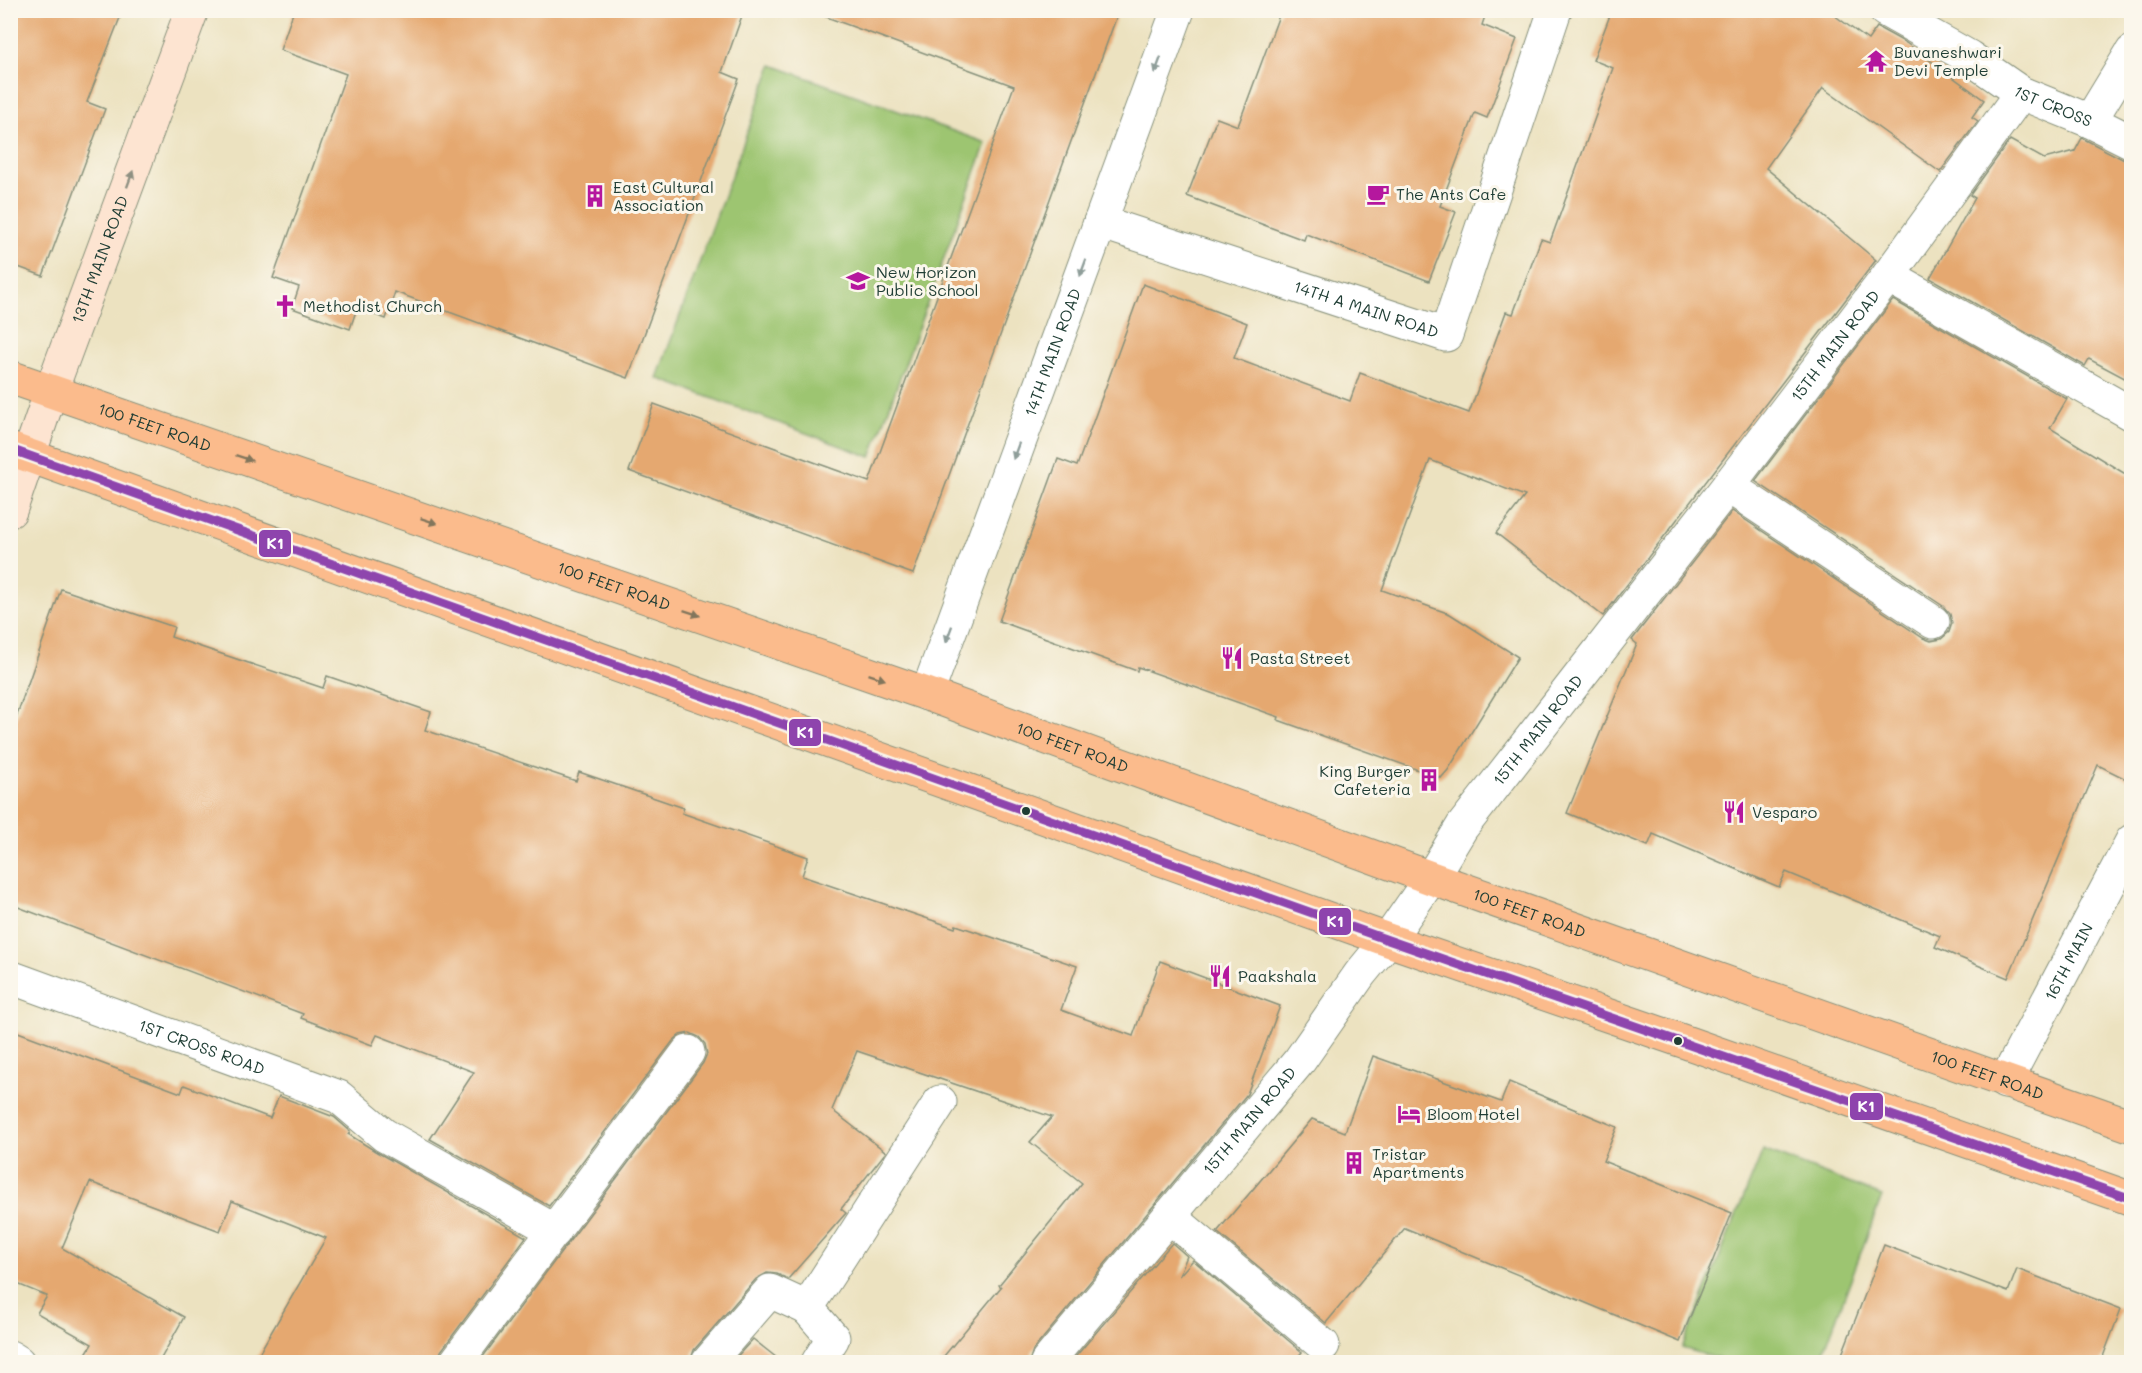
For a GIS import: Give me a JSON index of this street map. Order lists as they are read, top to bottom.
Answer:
{
  "streets": {
    "main road": ["100 FEET ROAD"],
    "street": [
      "1ST CROSS",
      "13TH MAIN ROAD",
      "14TH A MAIN ROAD",
      "15TH MAIN ROAD",
      "14TH MAIN ROAD",
      "16TH MAIN",
      "1ST CROSS ROAD"
    ]
  },
  "crossings": [
    ["1ST CROSS", "15TH MAIN ROAD"],
    ["13TH MAIN ROAD", "100 FEET ROAD"],
    ["14TH A MAIN ROAD", "14TH MAIN ROAD"],
    ["15TH MAIN ROAD", "100 FEET ROAD"],
    ["14TH MAIN ROAD", "100 FEET ROAD"],
    ["100 FEET ROAD", "16TH MAIN"]
  ],
  "one_way": ["13TH MAIN ROAD", "14TH MAIN ROAD"],
  "places": {
    "temple": ["Buvaneshwari Devi Temple"],
    "cafe": ["The Ants Cafe"],
    "building": ["East Cultural Association", "King Burger Cafeteria", "Tristar Apartments"],
    "school or university": ["New Horizon Public School"],
    "church": ["Methodist Church"],
    "restaurant": ["Pasta Street", "Vesparo", "Paakshala"],
    "hotel": ["Bloom Hotel"]
  },
  "lines": ["transit line K1"]
}
